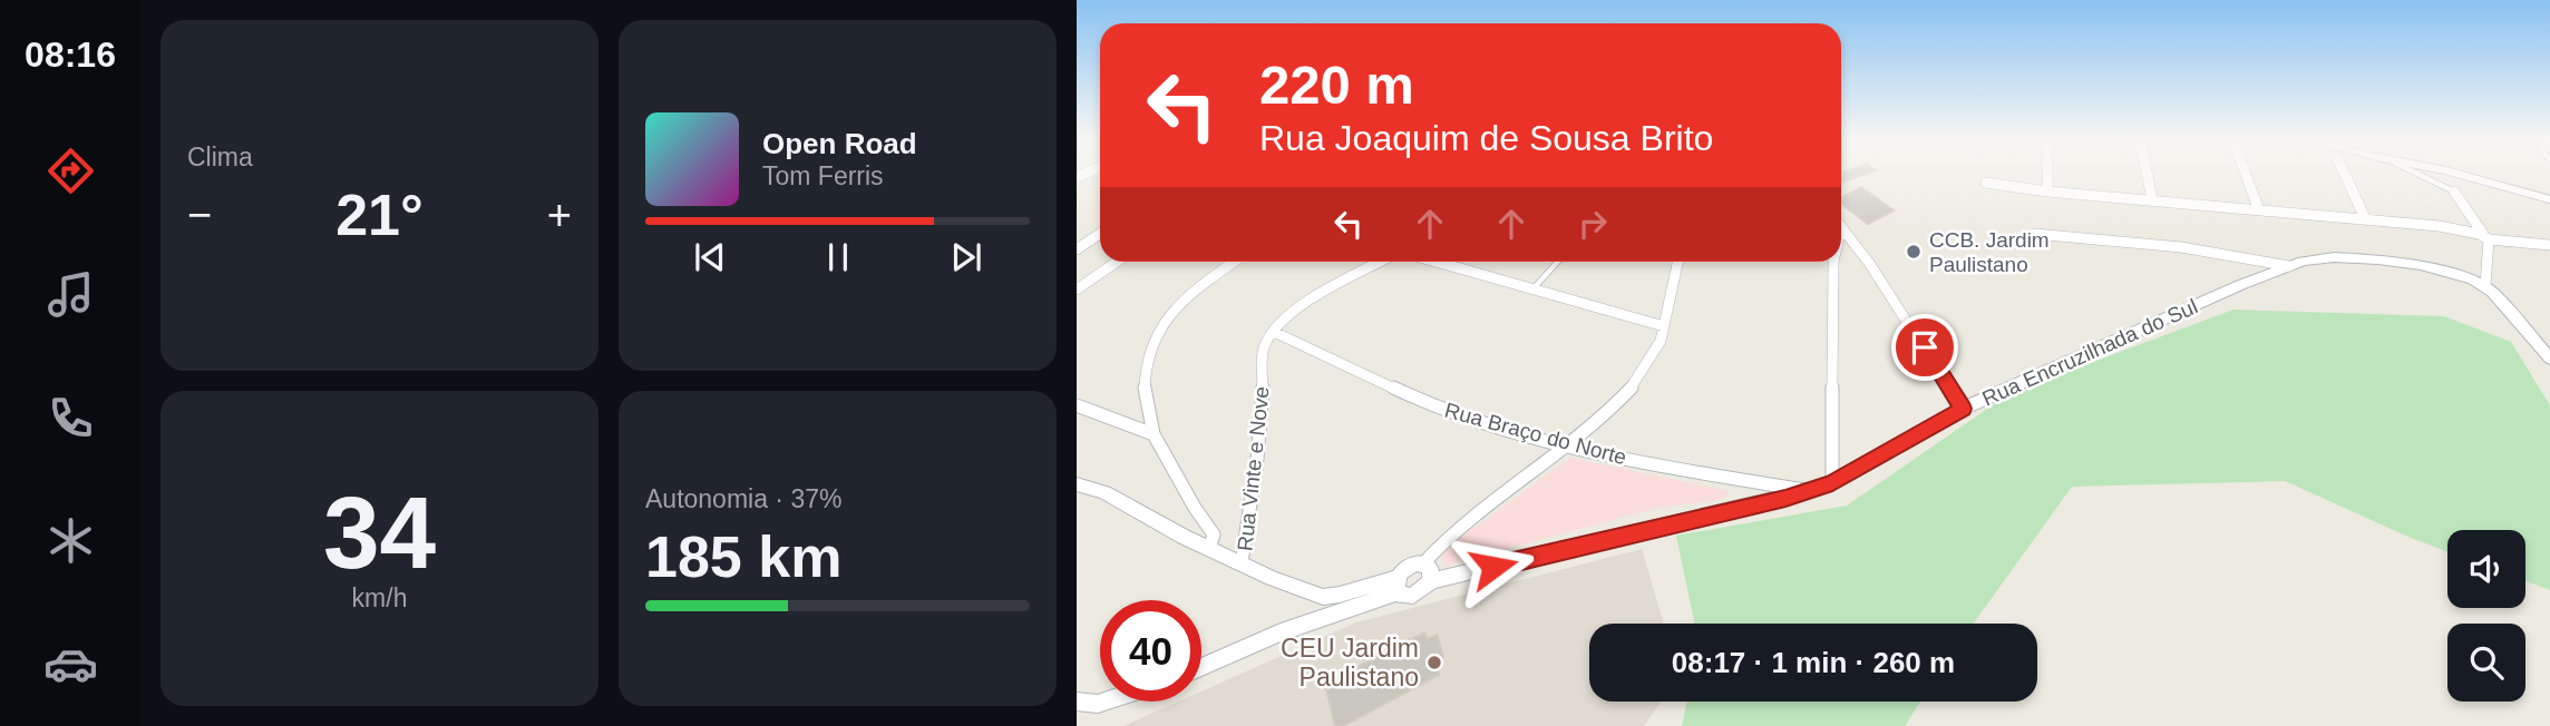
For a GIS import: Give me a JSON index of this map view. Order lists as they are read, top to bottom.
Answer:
{
  "streets": {
    "street": ["Rua Encruzilhada do Sul", "Rua Braço do Norte", "Rua Vinte e Nove"]
  },
  "crossings": [
    ["Rua Encruzilhada do Sul", "Rua Braço do Norte"],
    ["Rua Braço do Norte", "Rua Vinte e Nove"]
  ],
  "places": ["CCB. Jardim Paulistano", "CEU Jardim Paulistano"],
  "page": {
    "tabs": "08:16",
    "tile": [
      "Clima",
      ["34", "km/h"],
      ["Autonomia · 37%", "185 km"]
    ],
    "turn": ["220 m", "Rua Joaquim de Sousa Brito"],
    "song": ["Open Road", "Tom Ferris"],
    "heat": ["−", "21°", "+"],
    "limit": "40",
    "trip": "08:17 · 1 min · 260 m"
  }
}
